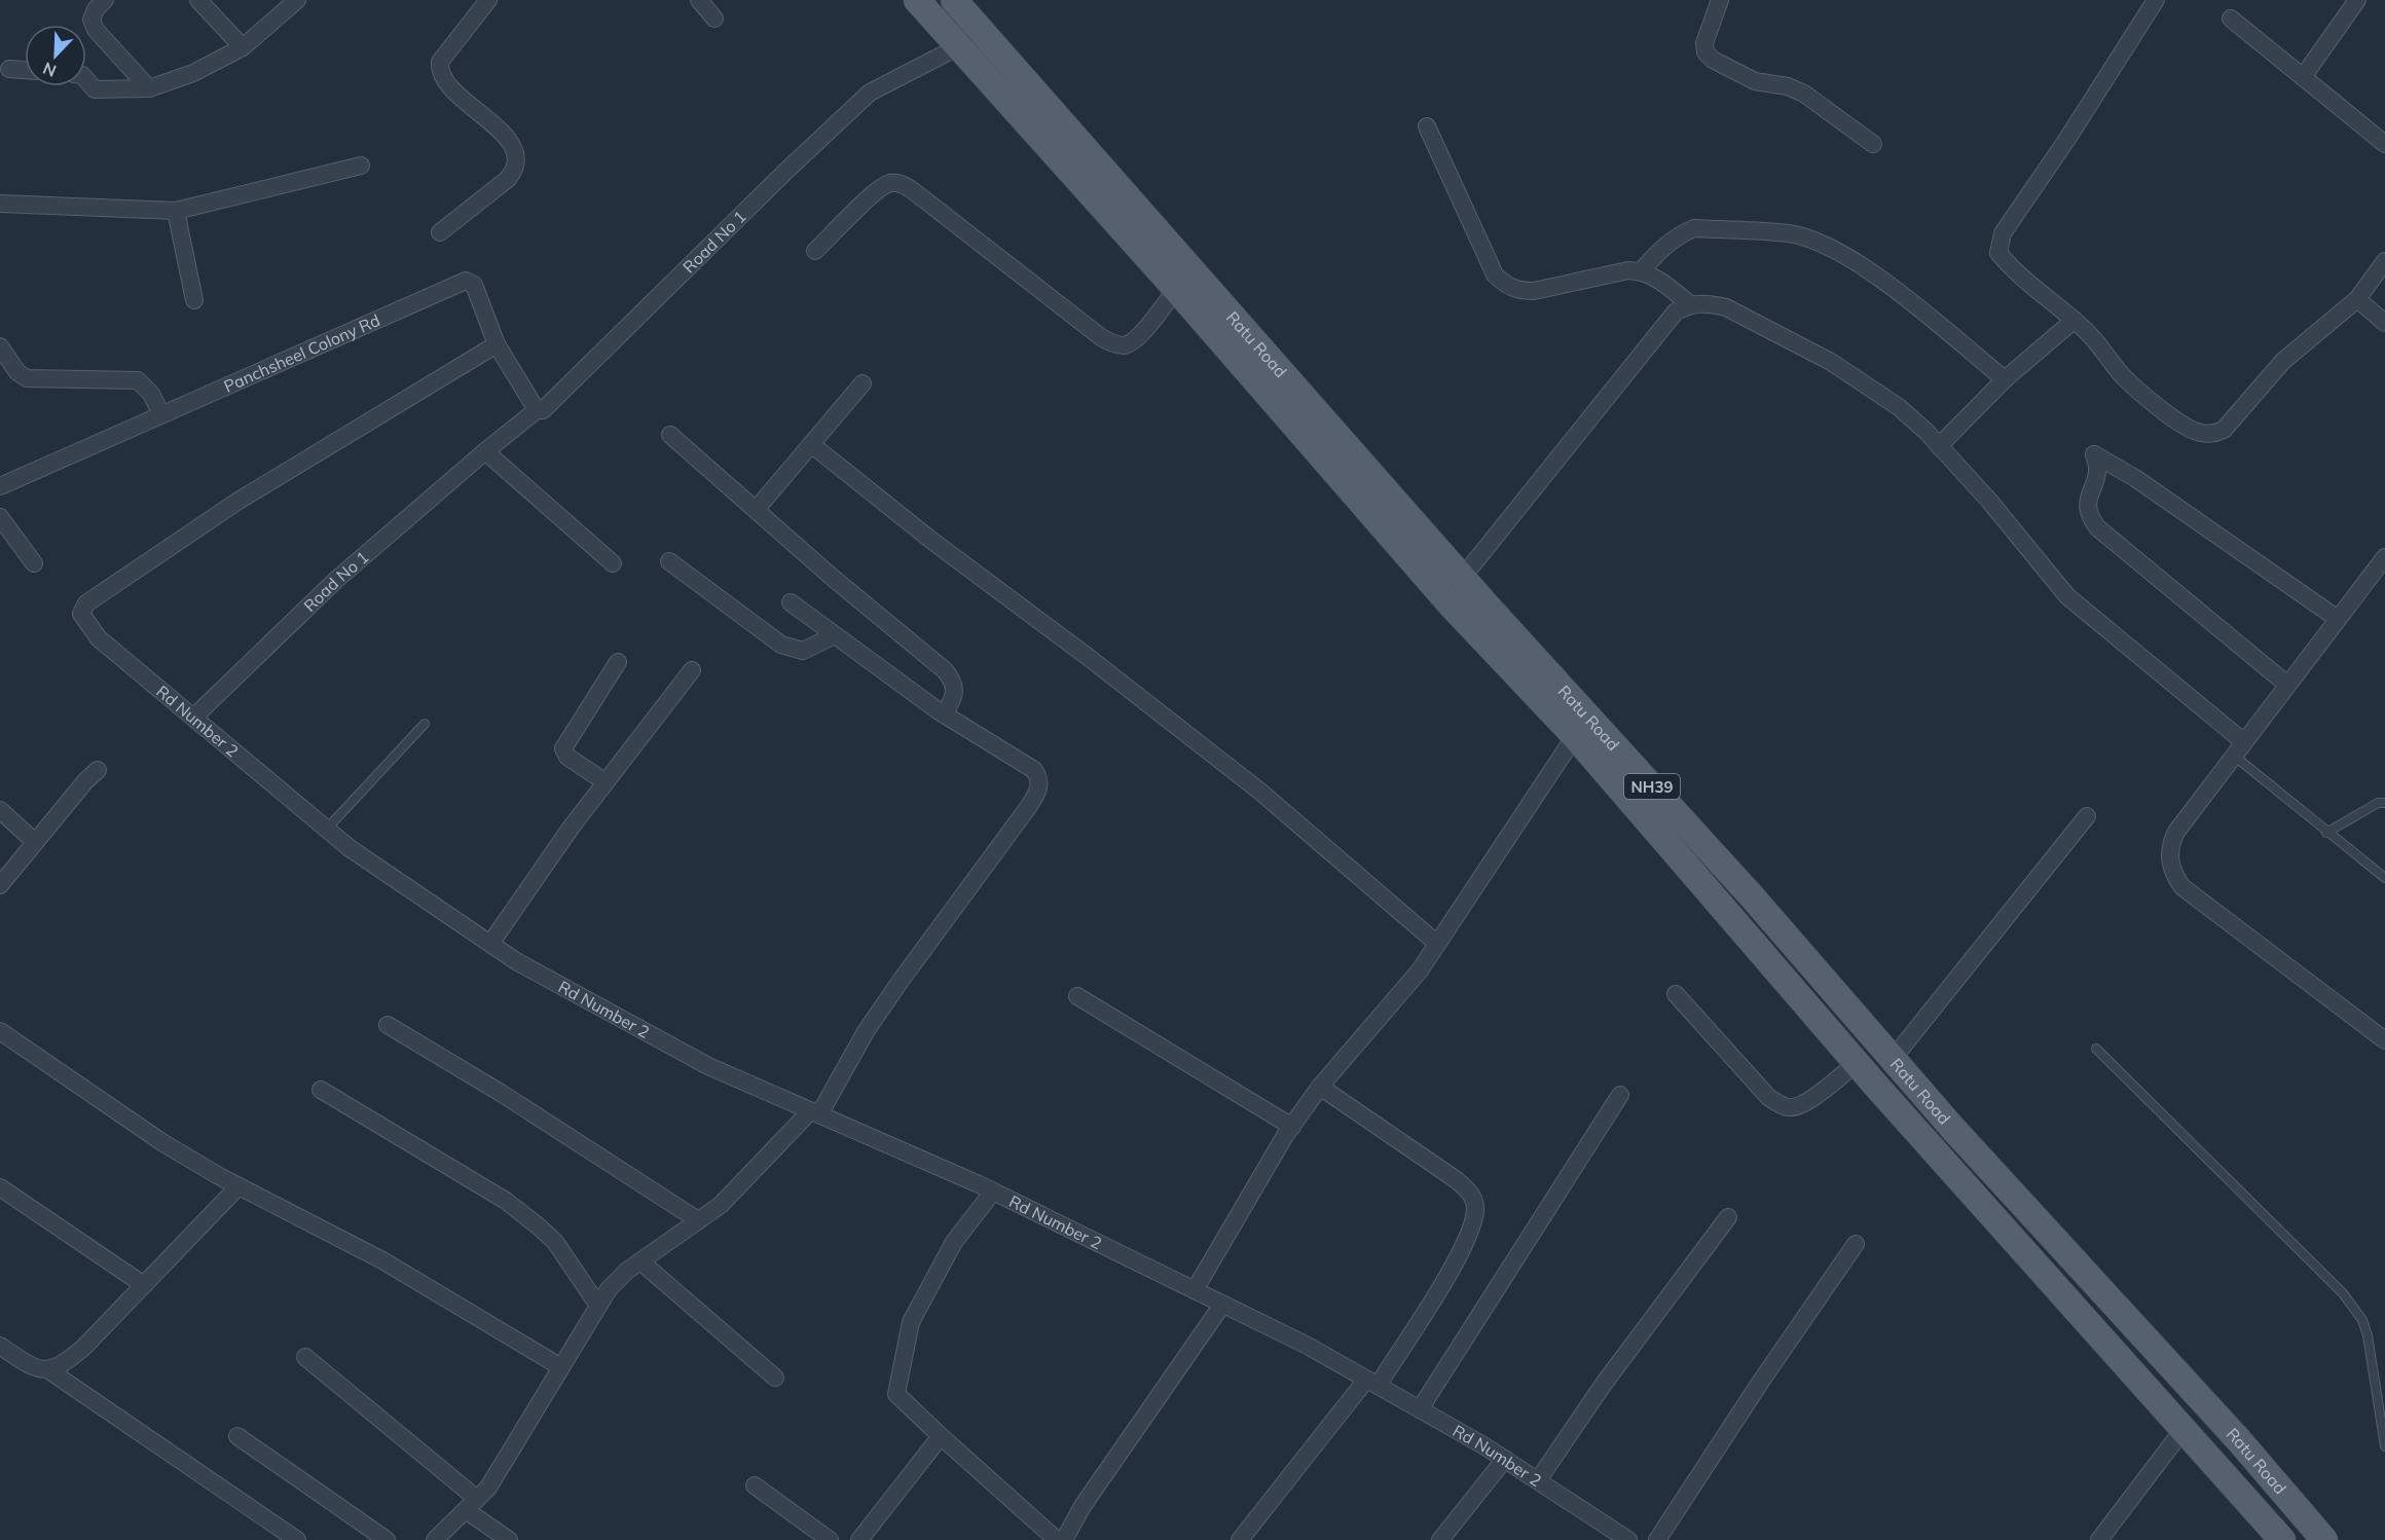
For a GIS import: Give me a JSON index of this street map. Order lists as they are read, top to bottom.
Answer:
{
  "streets": {
    "main road": ["Ratu Road", "NH39"],
    "street": ["Road No 1", "Panchsheel Colony Rd", "Rd Number 2"]
  },
  "crossings": [
    ["Road No 1", "Ratu Road"],
    ["Road No 1", "Panchsheel Colony Rd"],
    ["Road No 1", "Rd Number 2"],
    ["Panchsheel Colony Rd", "Rd Number 2"]
  ],
  "north": "bottom left"
}
